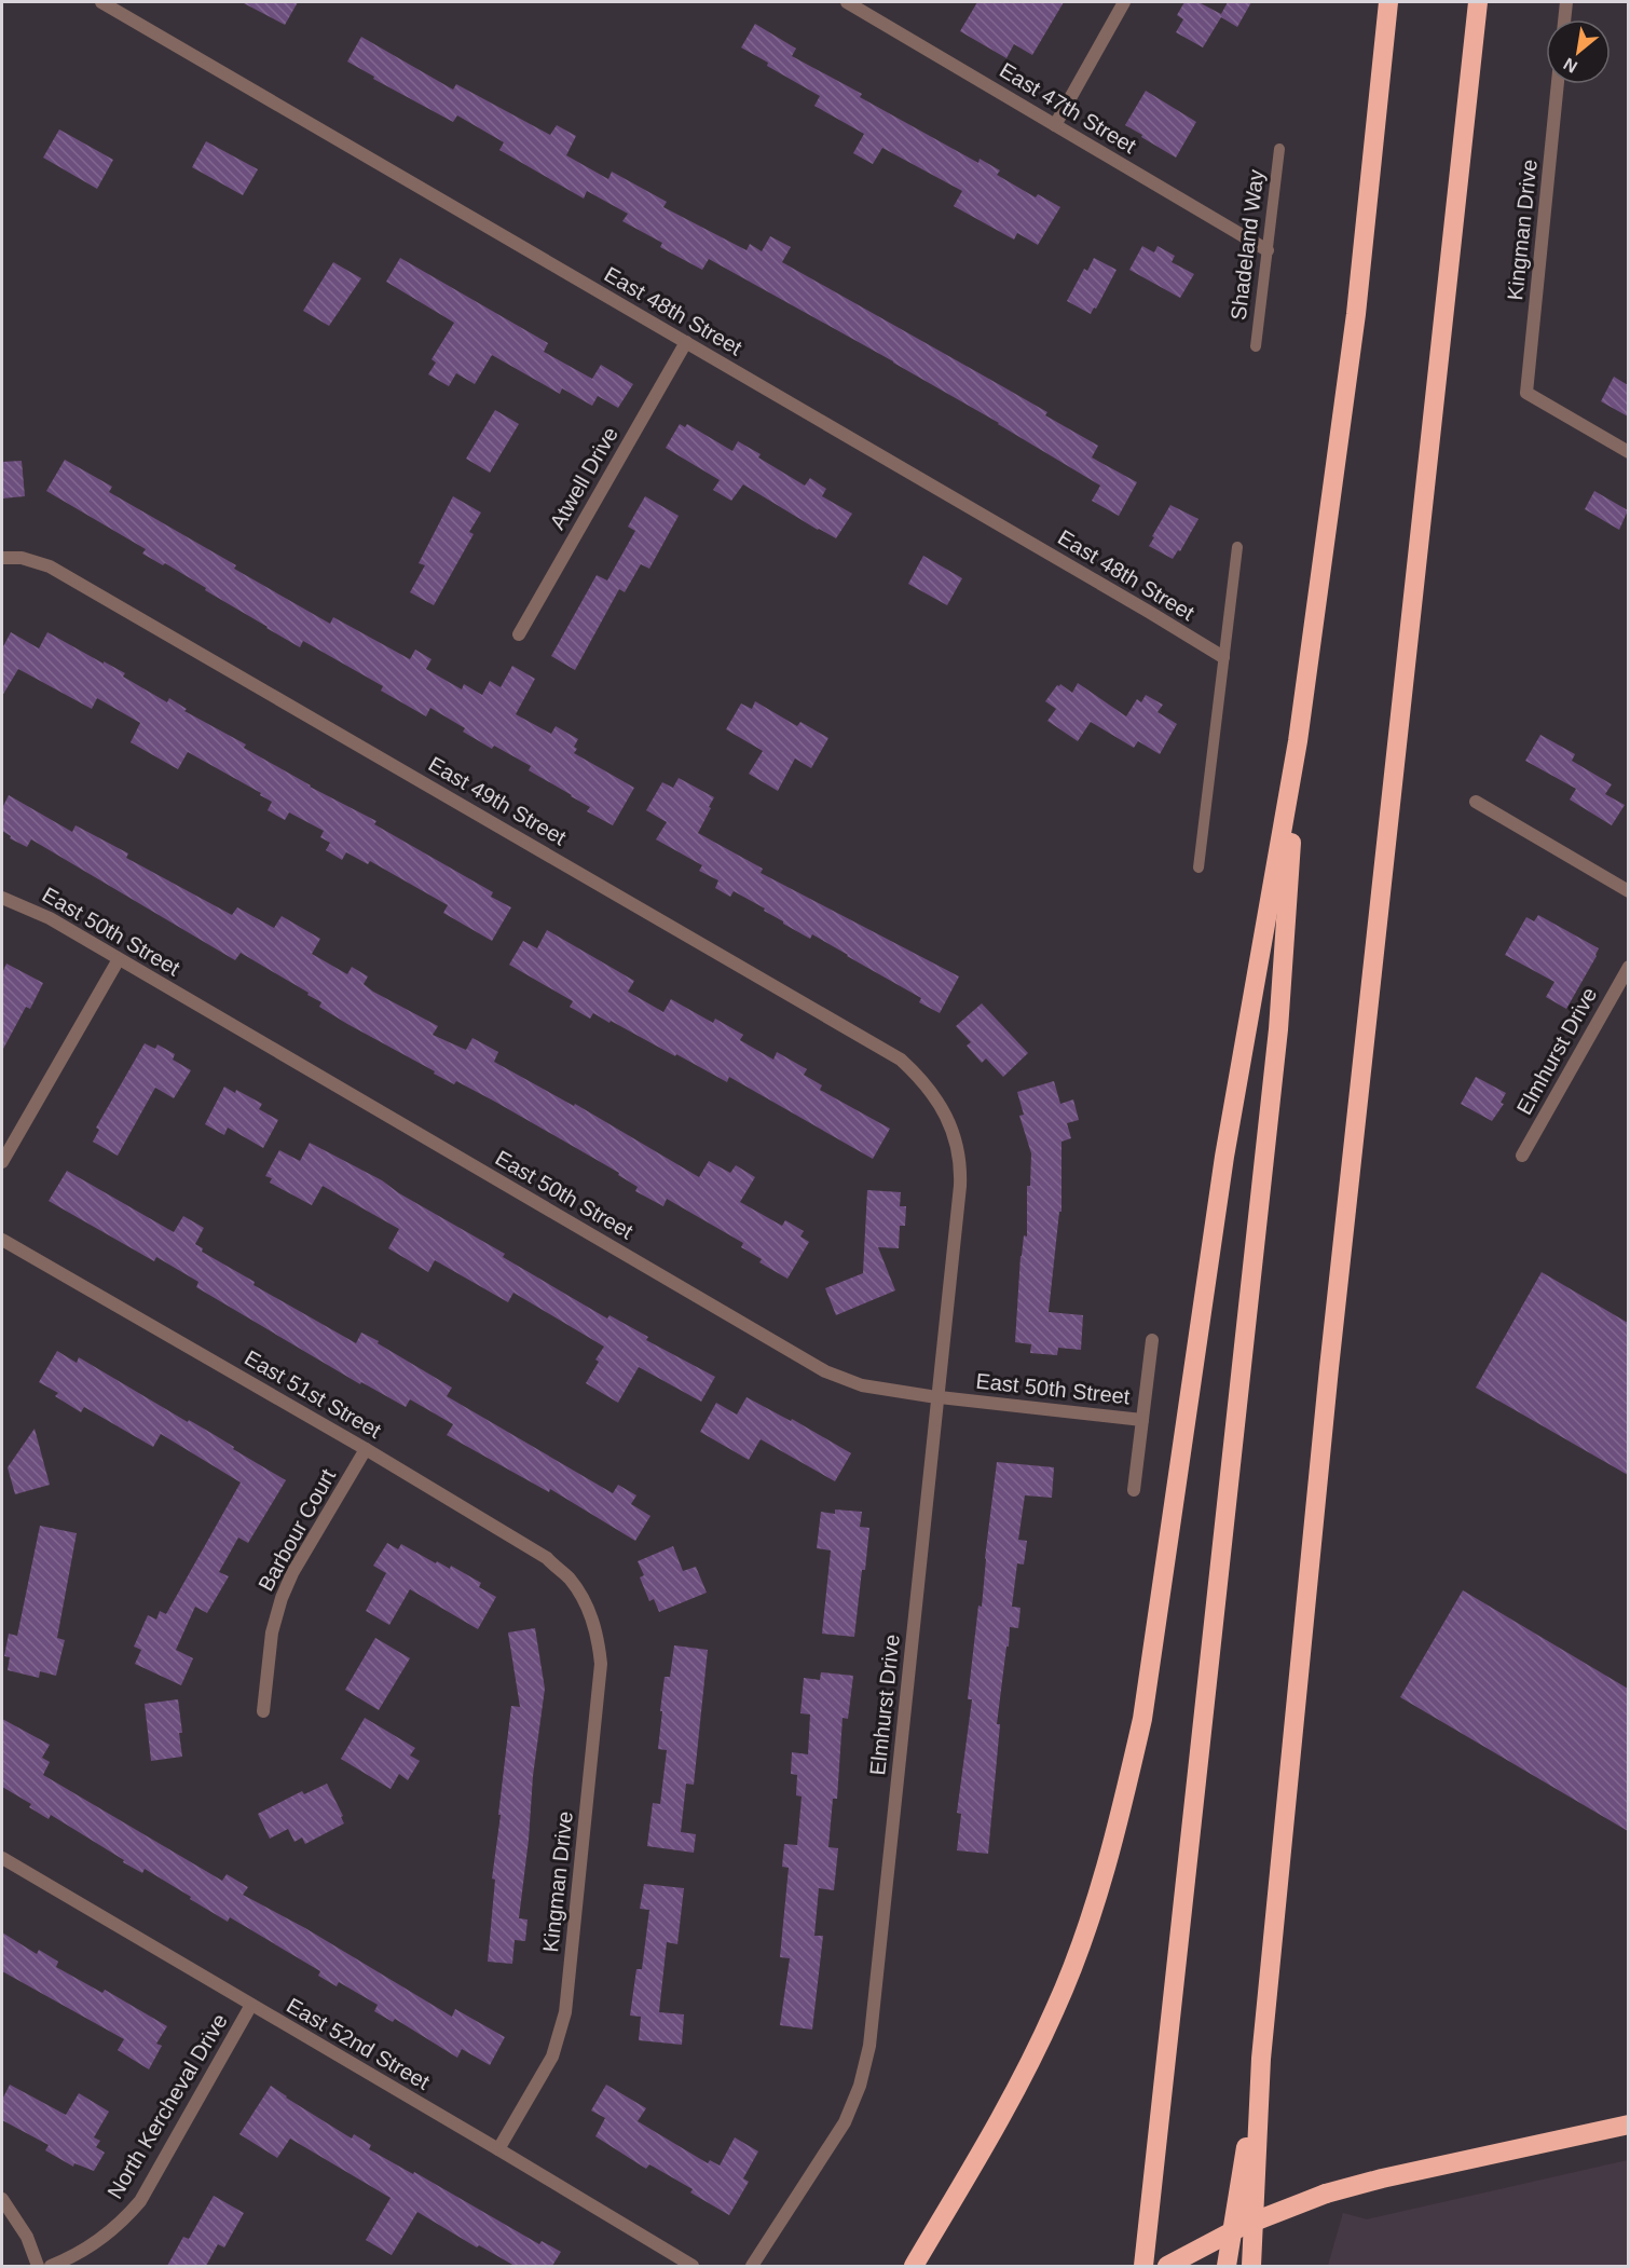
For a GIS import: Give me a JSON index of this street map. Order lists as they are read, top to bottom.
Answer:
{
  "streets": {
    "street": [
      "East 47th Street",
      "Kingman Drive",
      "East 48th Street",
      "Atwell Drive",
      "East 49th Street",
      "East 50th Street",
      "Elmhurst Drive",
      "East 51st Street",
      "Barbour Court",
      "East 52nd Street",
      "North Kercheval Drive"
    ],
    "lane": ["Shadeland Way"]
  },
  "crossings": [
    ["East 47th Street", "Shadeland Way"],
    ["Kingman Drive", "East 51st Street"],
    ["Kingman Drive", "East 52nd Street"],
    ["East 48th Street", "Atwell Drive"],
    ["East 49th Street", "Elmhurst Drive"],
    ["East 50th Street", "Elmhurst Drive"],
    ["East 51st Street", "Barbour Court"],
    ["East 52nd Street", "North Kercheval Drive"]
  ],
  "north": "bottom left"
}
